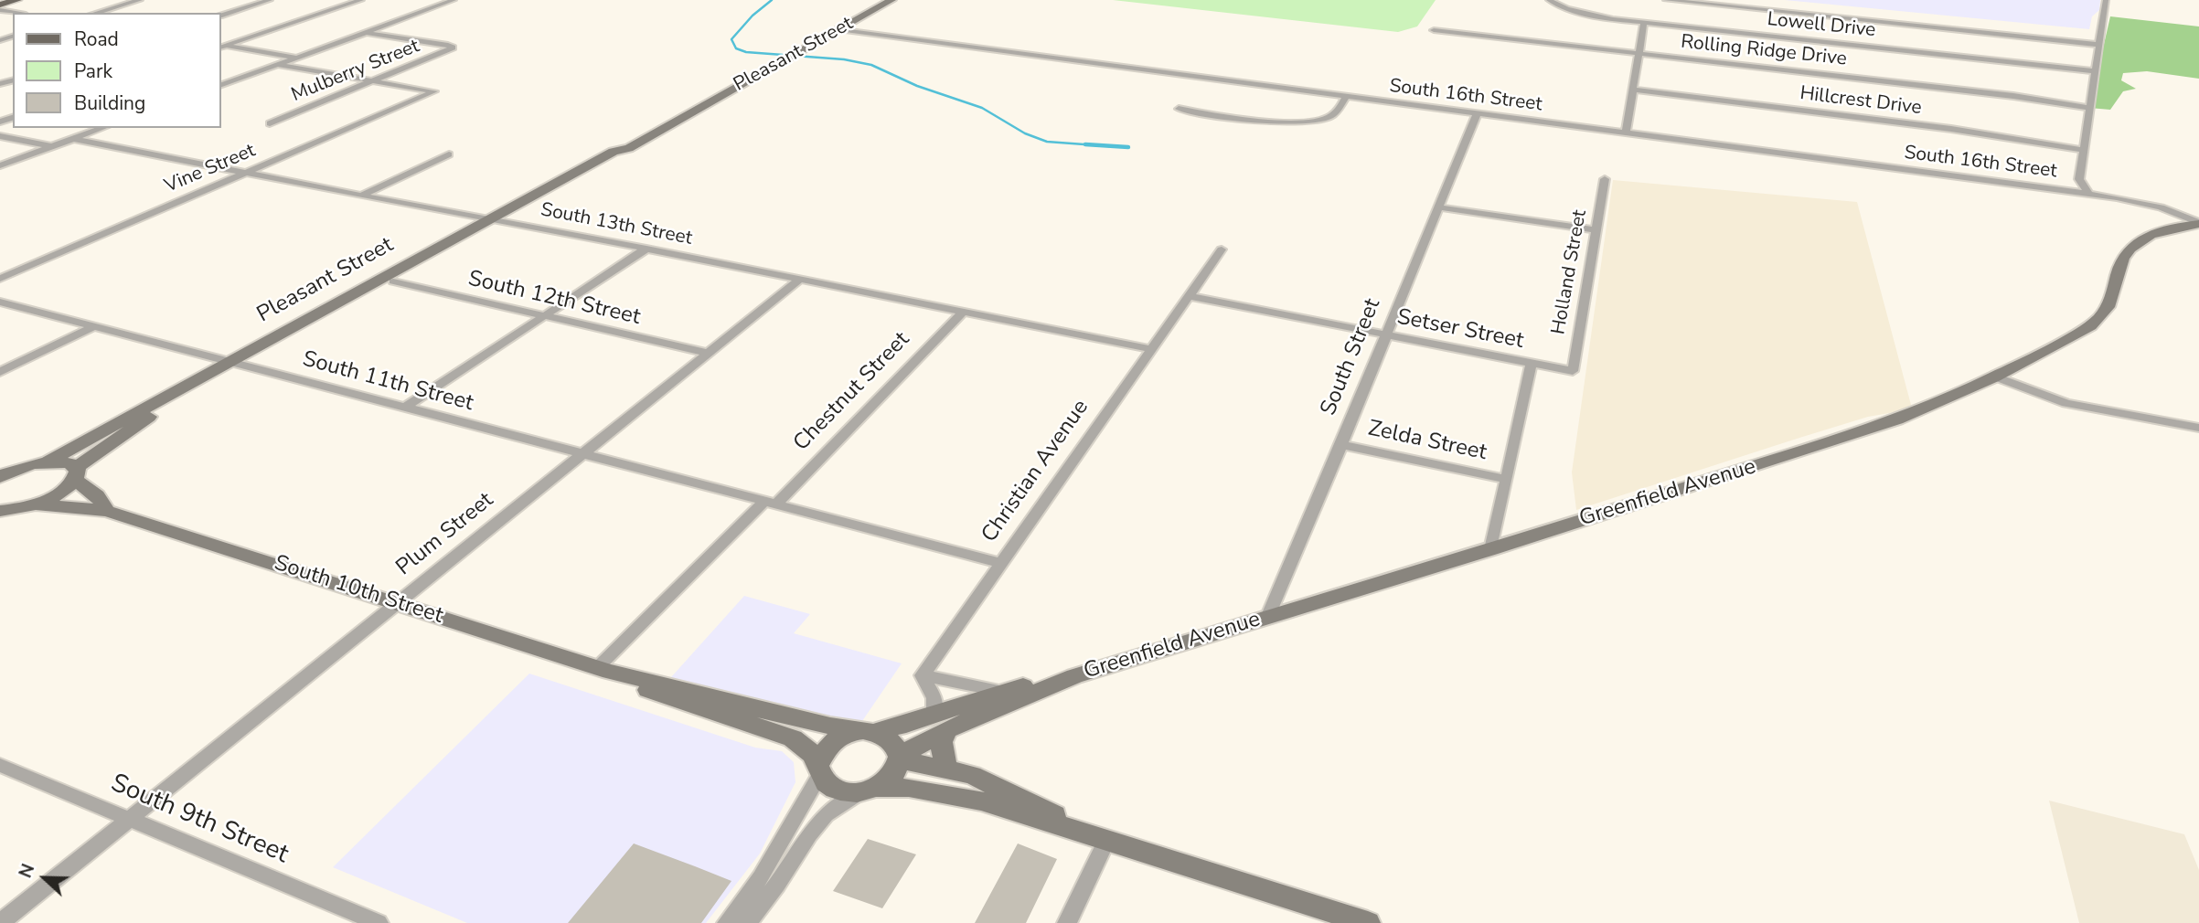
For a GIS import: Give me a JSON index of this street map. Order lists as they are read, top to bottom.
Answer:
{
  "streets": {
    "main road": ["Pleasant Street", "Greenfield Avenue", "South 10th Street"],
    "street": [
      "Lowell Drive",
      "Rolling Ridge Drive",
      "Mulberry Street",
      "South 16th Street",
      "Hillcrest Drive",
      "Vine Street",
      "South 13th Street",
      "Holland Street",
      "South 12th Street",
      "Setser Street",
      "South Street",
      "South 11th Street",
      "Chestnut Street",
      "Zelda Street",
      "Christian Avenue",
      "Plum Street",
      "South 9th Street"
    ]
  },
  "crossings": [
    ["Pleasant Street", "South 16th Street"],
    ["Pleasant Street", "South 13th Street"],
    ["Pleasant Street", "South 12th Street"],
    ["Pleasant Street", "South 11th Street"],
    ["Pleasant Street", "South 10th Street"],
    ["Mulberry Street", "Vine Street"],
    ["South 16th Street", "South Street"],
    ["South 16th Street", "Greenfield Avenue"],
    ["Vine Street", "South 13th Street"],
    ["South 13th Street", "Chestnut Street"],
    ["South 13th Street", "Christian Avenue"],
    ["South 13th Street", "Plum Street"],
    ["Holland Street", "Setser Street"],
    ["South 12th Street", "Plum Street"],
    ["Setser Street", "South Street"],
    ["Setser Street", "Christian Avenue"],
    ["South Street", "Zelda Street"],
    ["South Street", "Greenfield Avenue"],
    ["South 11th Street", "Chestnut Street"],
    ["South 11th Street", "Christian Avenue"],
    ["South 11th Street", "Plum Street"],
    ["Chestnut Street", "South 10th Street"],
    ["Greenfield Avenue", "South 10th Street"],
    ["Plum Street", "South 10th Street"],
    ["Plum Street", "South 9th Street"]
  ],
  "legend": ["Road", "Park", "Building"],
  "north": "left"
}
